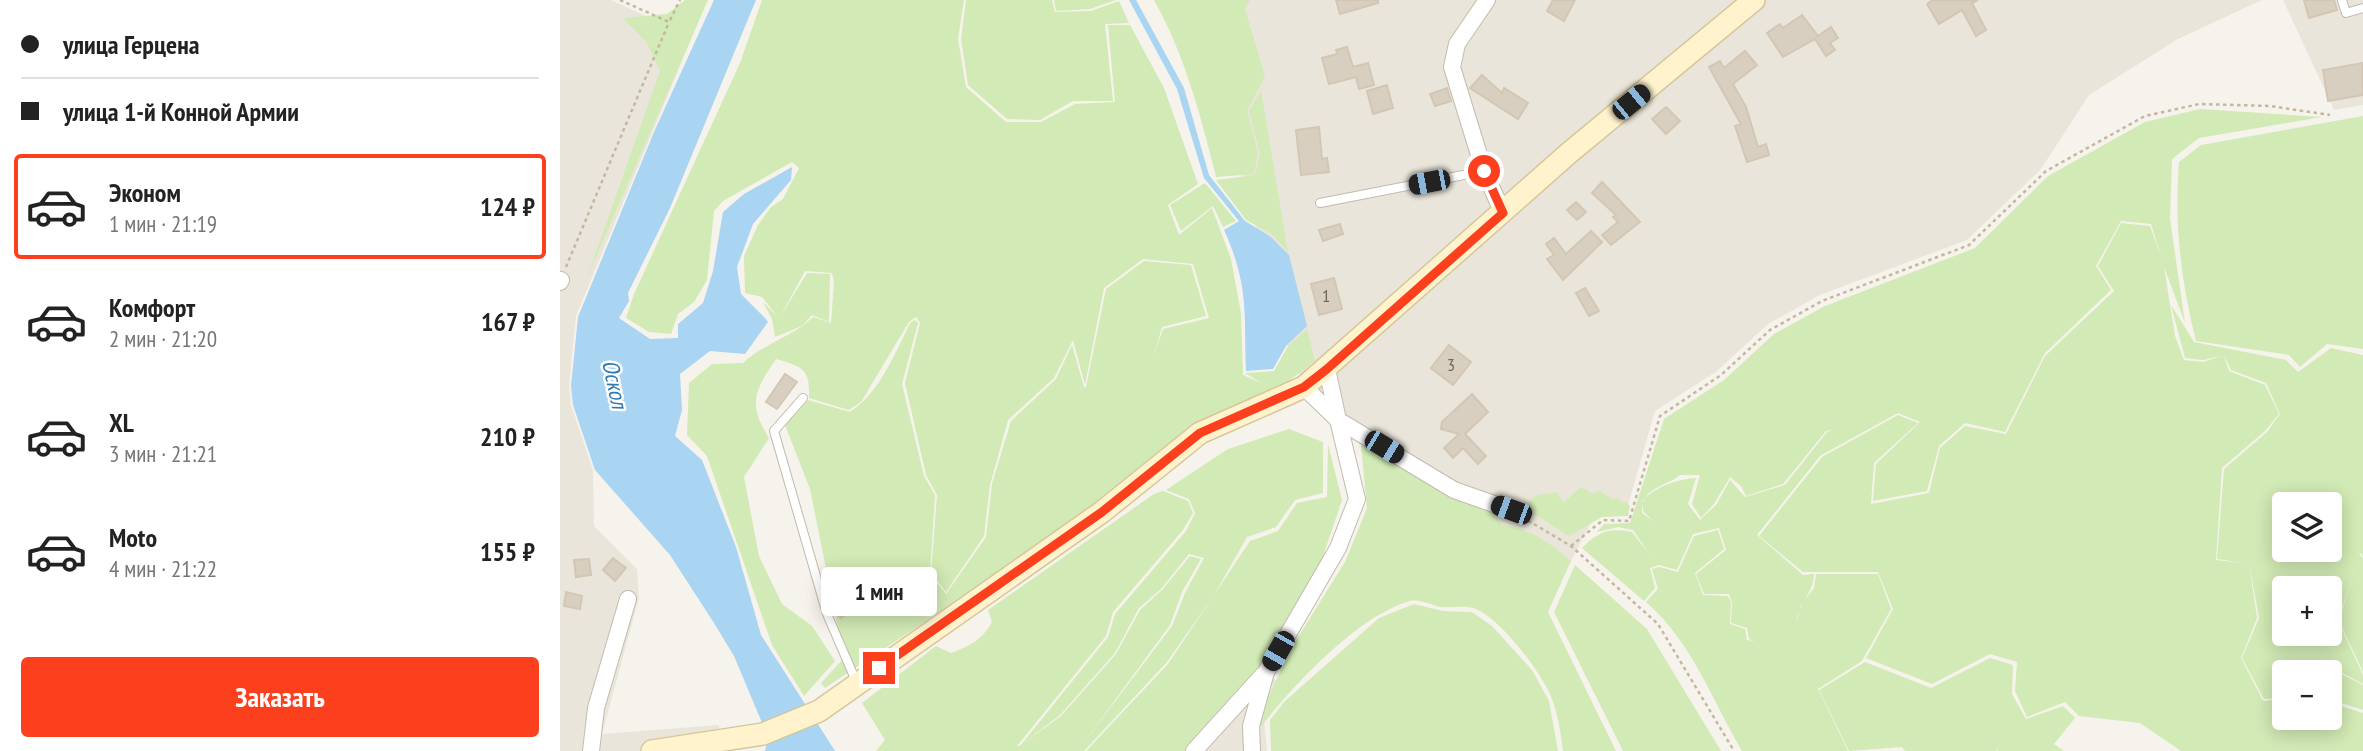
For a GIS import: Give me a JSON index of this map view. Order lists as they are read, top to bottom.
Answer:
{
  "water": ["Оскол"],
  "house_numbers": ["1", "3"],
  "page": {
    "banner": ["улица Герцена", "улица 1-й Конной Армии"],
    "list": [
      {
        "name": "Эконом",
        "note": "1 мин · 21:19",
        "value": "124 ₽"
      },
      {
        "name": "Комфорт",
        "note": "2 мин · 21:20",
        "value": "167 ₽"
      },
      {
        "name": "XL",
        "note": "3 мин · 21:21",
        "value": "210 ₽"
      },
      {
        "name": "Moto",
        "note": "4 мин · 21:22",
        "value": "155 ₽"
      }
    ],
    "map_buttons": ["+", "−"],
    "bubble": "1 мин",
    "buttons": "Заказать"
  }
}
